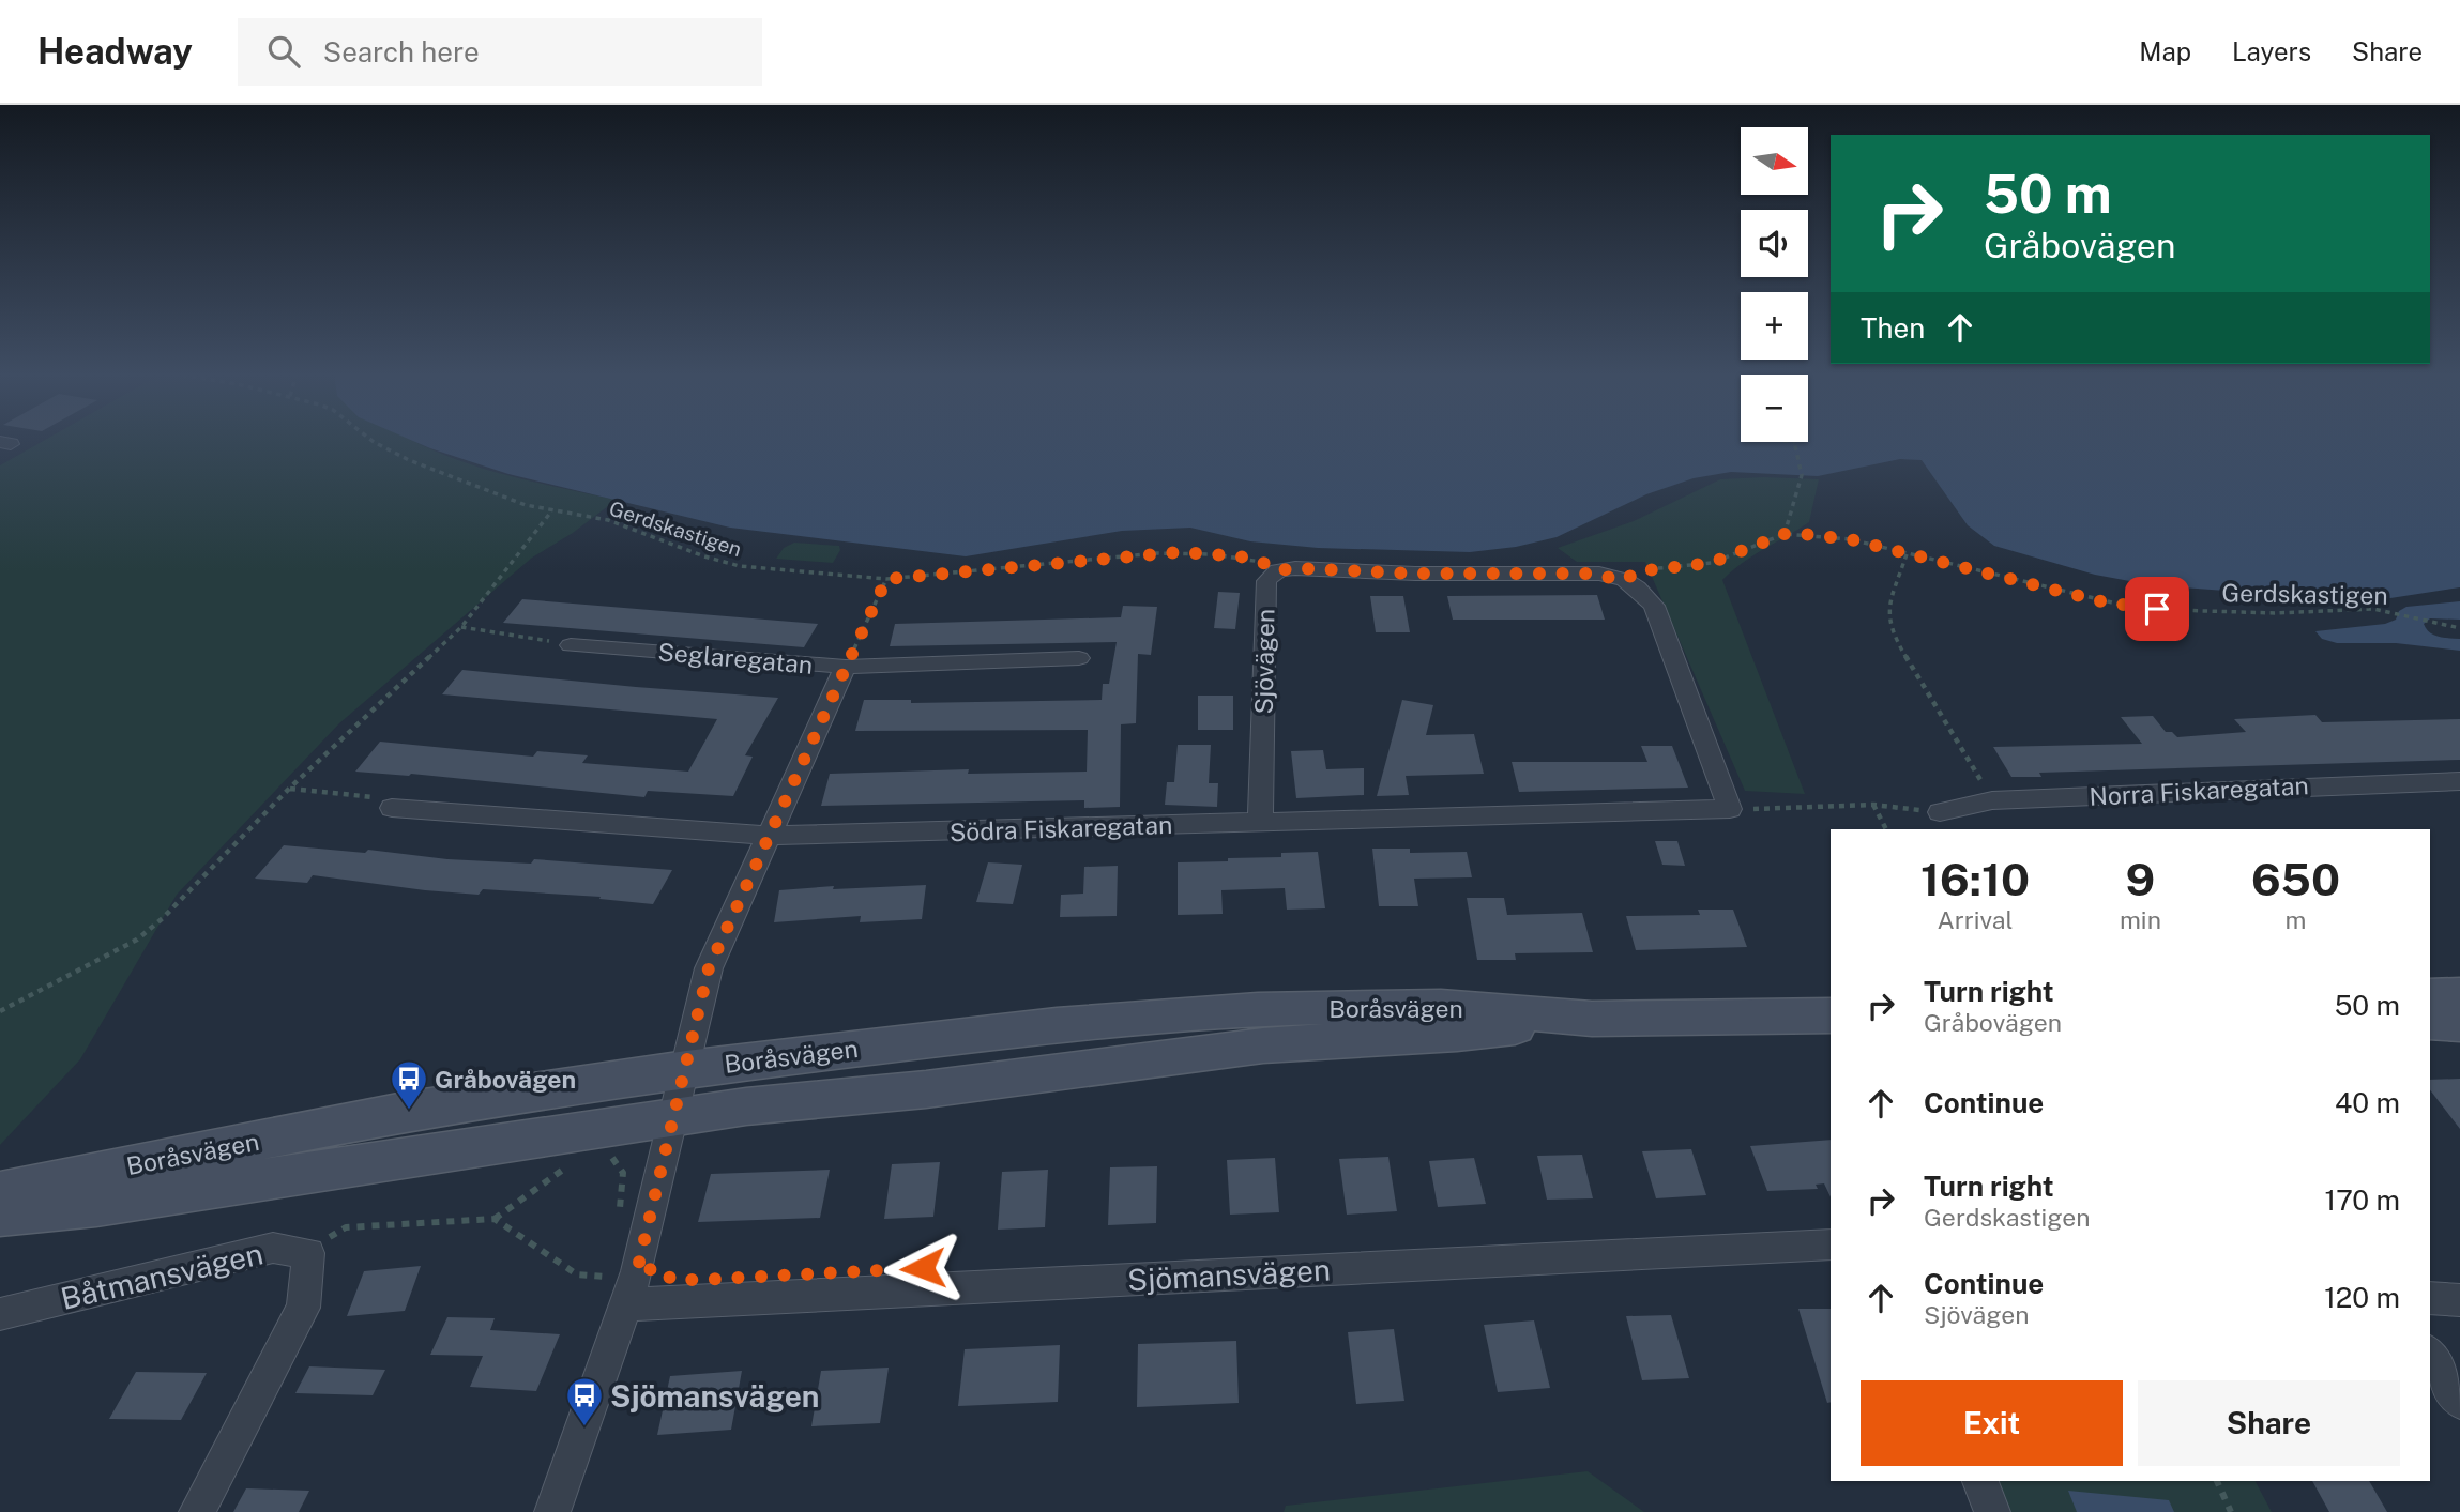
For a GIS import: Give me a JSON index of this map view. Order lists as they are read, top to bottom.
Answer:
{
  "streets": {
    "main road": ["Boråsvägen"],
    "street": [
      "Seglaregatan",
      "Sjövägen",
      "Norra Fiskaregatan",
      "Södra Fiskaregatan",
      "Sjömansvägen",
      "Båtmansvägen"
    ],
    "path": ["Gerdskastigen"]
  },
  "crossings": [
    ["Gerdskastigen", "Sjövägen"],
    ["Sjövägen", "Södra Fiskaregatan"]
  ],
  "places": {
    "bus stop": ["Gråbovägen", "Sjömansvägen"]
  },
  "north": "right",
  "page": {
    "header": "Headway",
    "search": "Search here",
    "nav": ["Map", "Layers", "Share"],
    "map_buttons": ["+", "−"],
    "turn": ["50 m", "Gråbovägen"],
    "then": "Then",
    "eta": [
      "16:10",
      "Arrival",
      "9",
      "min",
      "650",
      "m"
    ],
    "list": [
      {
        "name": "Turn right",
        "note": "Gråbovägen",
        "value": "50 m"
      },
      {
        "name": "Continue",
        "value": "40 m"
      },
      {
        "name": "Turn right",
        "note": "Gerdskastigen",
        "value": "170 m"
      },
      {
        "name": "Continue",
        "note": "Sjövägen",
        "value": "120 m"
      }
    ],
    "buttons": ["Exit", "Share"]
  }
}
